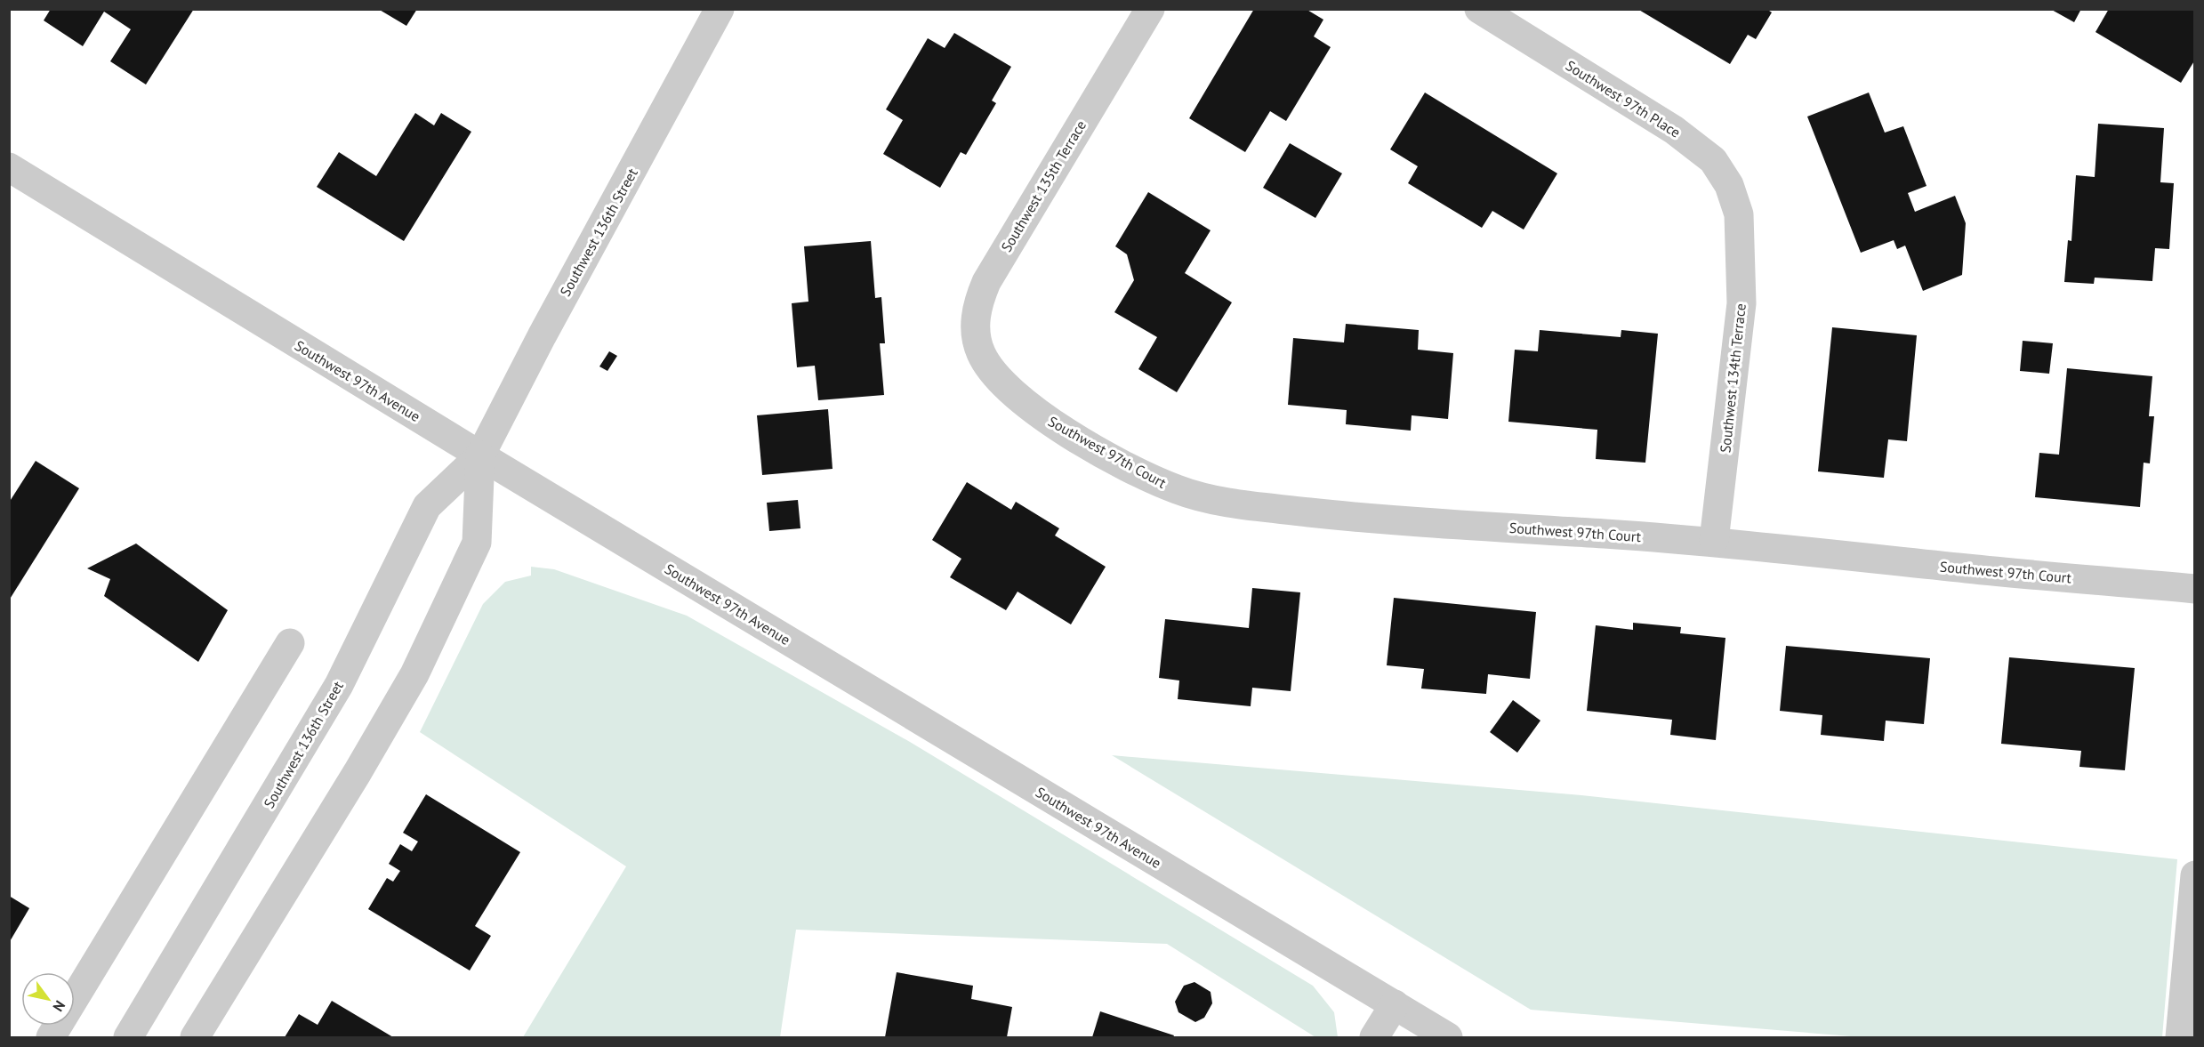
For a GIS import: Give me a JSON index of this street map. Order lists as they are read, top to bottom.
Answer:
{
  "streets": {
    "street": [
      "Southwest 97th Place",
      "Southwest 135th Terrace",
      "Southwest 136th Street",
      "Southwest 134th Terrace",
      "Southwest 97th Avenue",
      "Southwest 97th Court"
    ]
  },
  "crossings": [
    ["Southwest 97th Place", "Southwest 134th Terrace"],
    ["Southwest 135th Terrace", "Southwest 97th Court"],
    ["Southwest 136th Street", "Southwest 97th Avenue"],
    ["Southwest 134th Terrace", "Southwest 97th Court"]
  ],
  "north": "bottom right"
}
